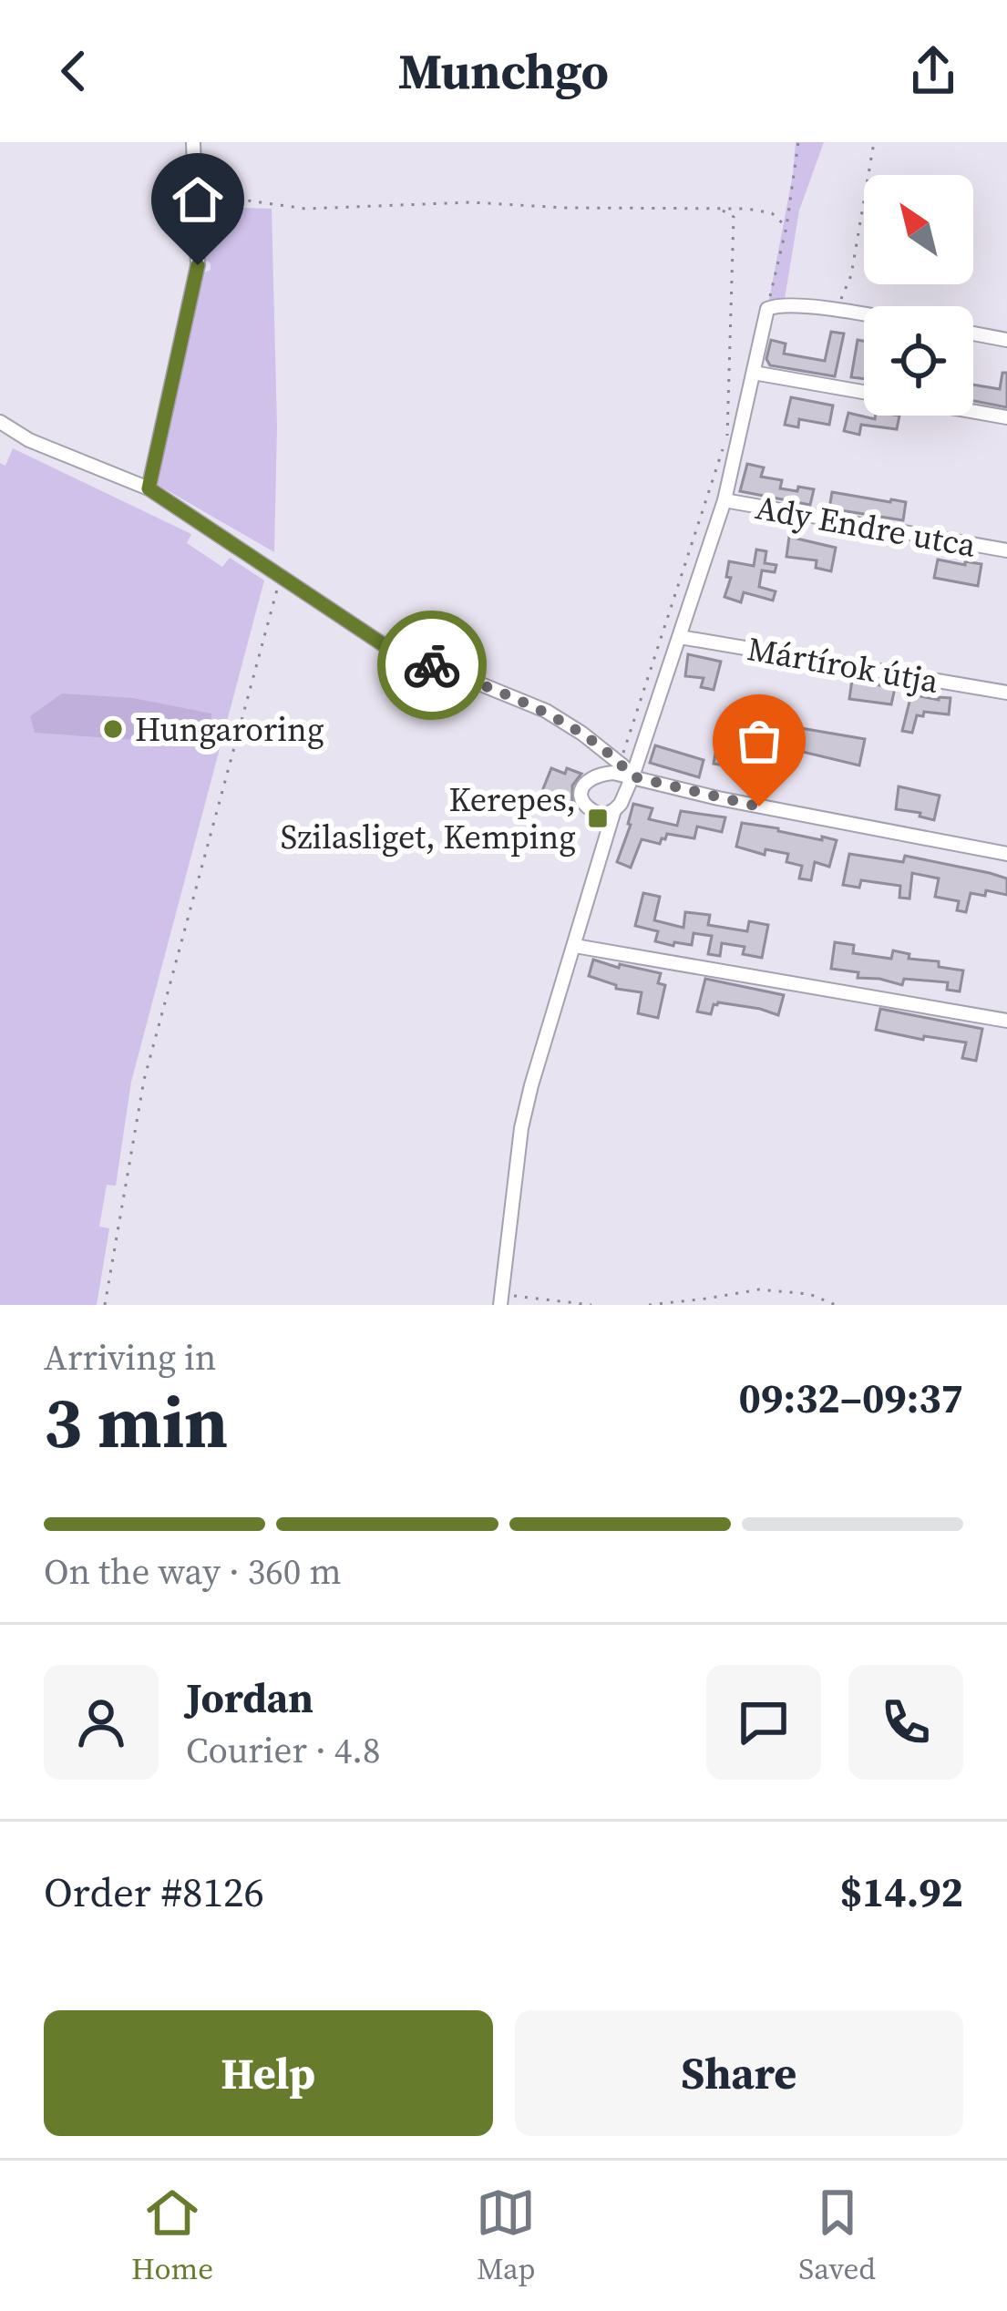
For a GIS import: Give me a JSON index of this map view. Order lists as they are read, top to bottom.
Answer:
{
  "streets": {
    "street": ["Ady Endre utca", "Mártírok útja"]
  },
  "places": {
    "other": ["Hungaroring"],
    "transit": ["Kerepes, Szilasliget, Kemping"]
  },
  "north": "top left",
  "page": {
    "header": "Munchgo",
    "heading": ["3 min", "Arriving in", "09:32–09:37"],
    "panel": [
      "Jordan",
      "Courier · 4.8",
      "Order #8126",
      "$14.92"
    ],
    "bar": "On the way · 360 m",
    "buttons": ["Help", "Share"],
    "tabs": ["Home", "Map", "Saved"]
  }
}
